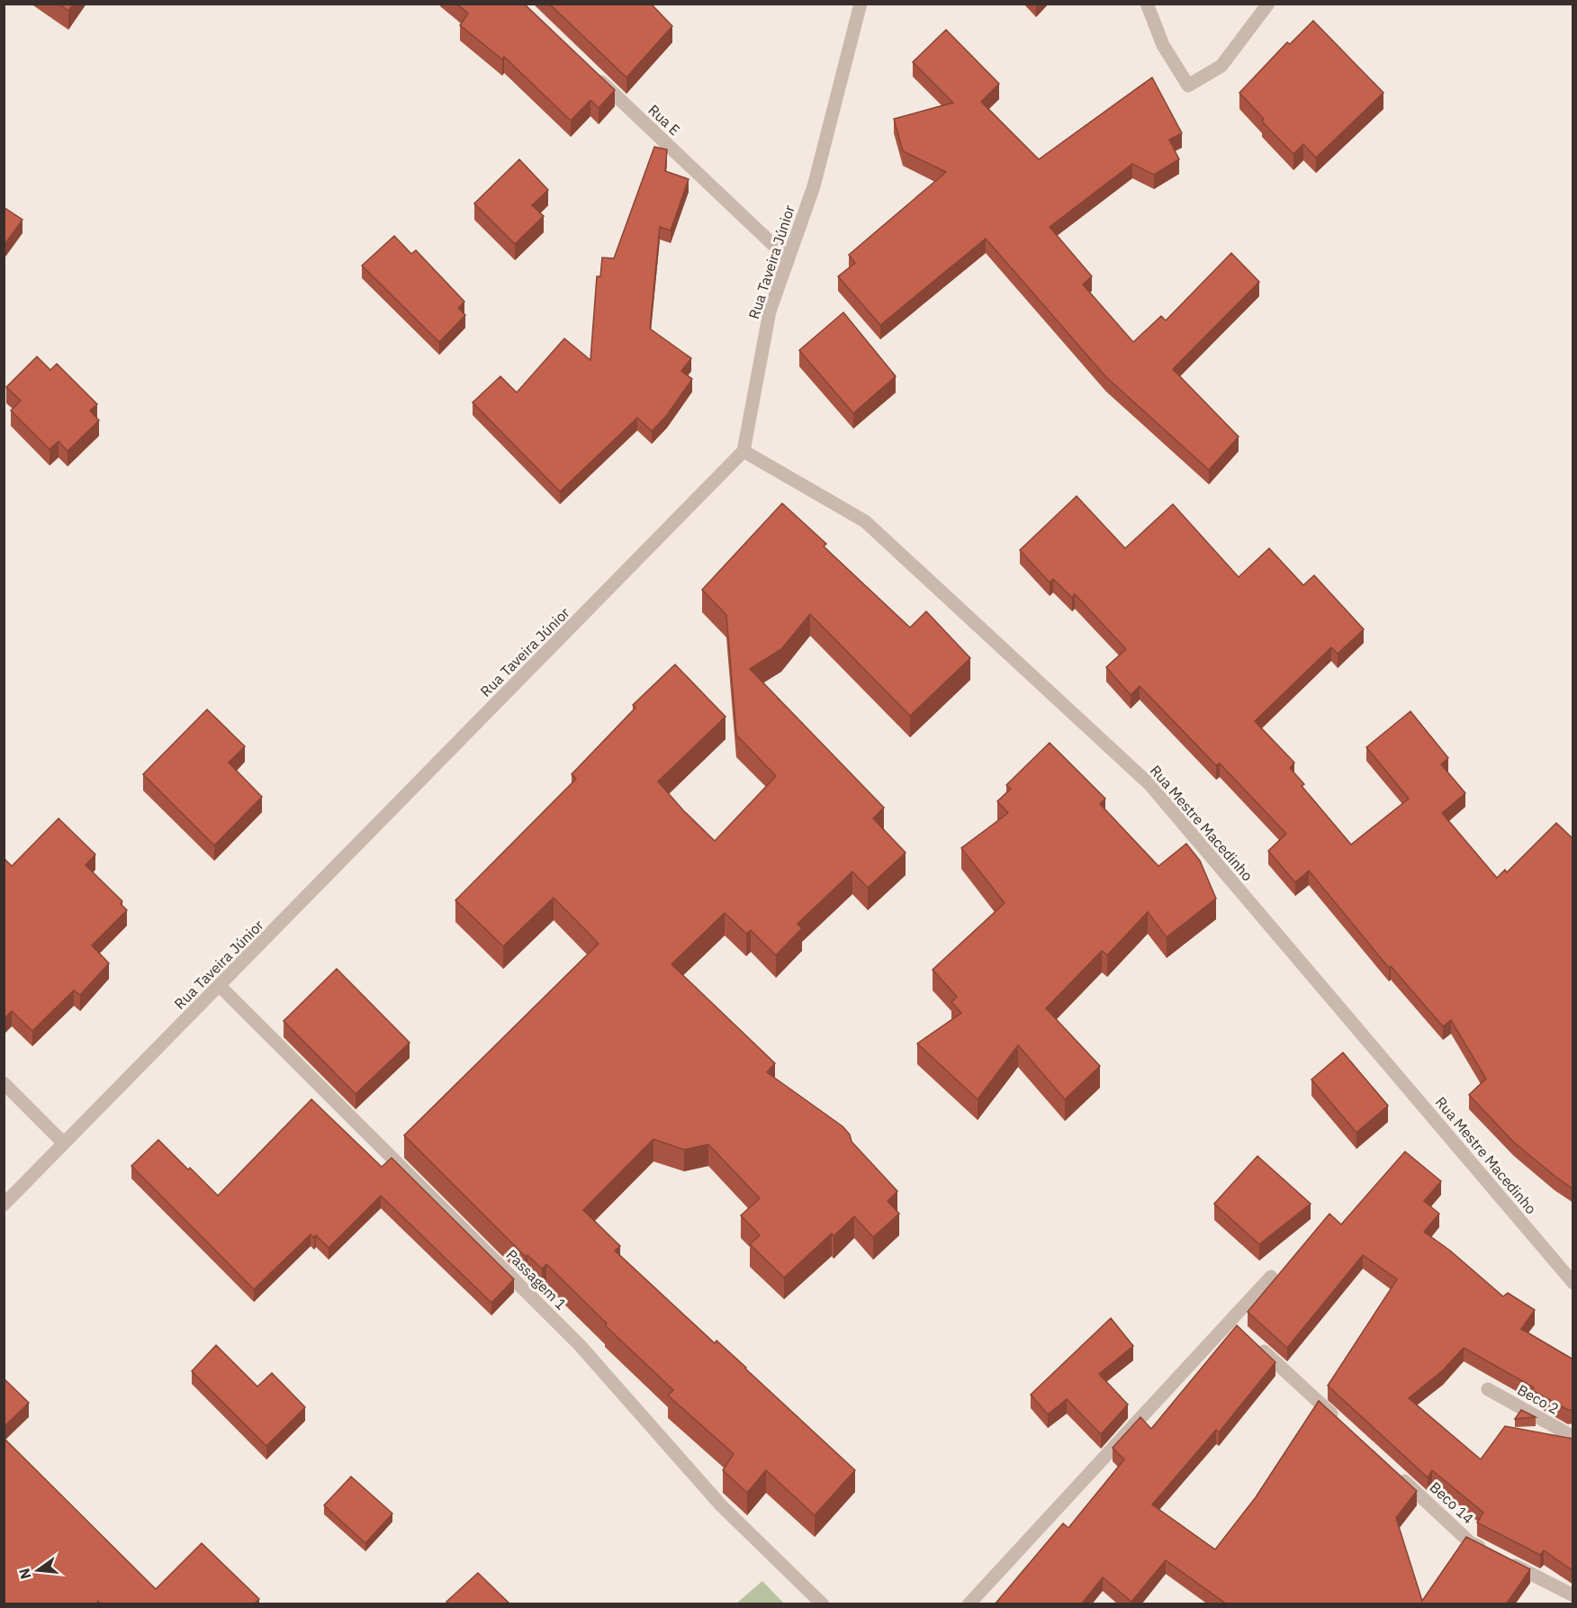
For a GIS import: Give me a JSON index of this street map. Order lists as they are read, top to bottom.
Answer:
{
  "streets": {
    "street": [
      "Rua E",
      "Rua Taveira Júnior",
      "Rua Mestre Macedinho",
      "Passagem 1",
      "Beco 2",
      "Beco 14"
    ]
  },
  "crossings": [
    ["Rua E", "Rua Taveira Júnior"],
    ["Rua Taveira Júnior", "Rua Mestre Macedinho"],
    ["Rua Taveira Júnior", "Passagem 1"]
  ],
  "north": "left"
}
